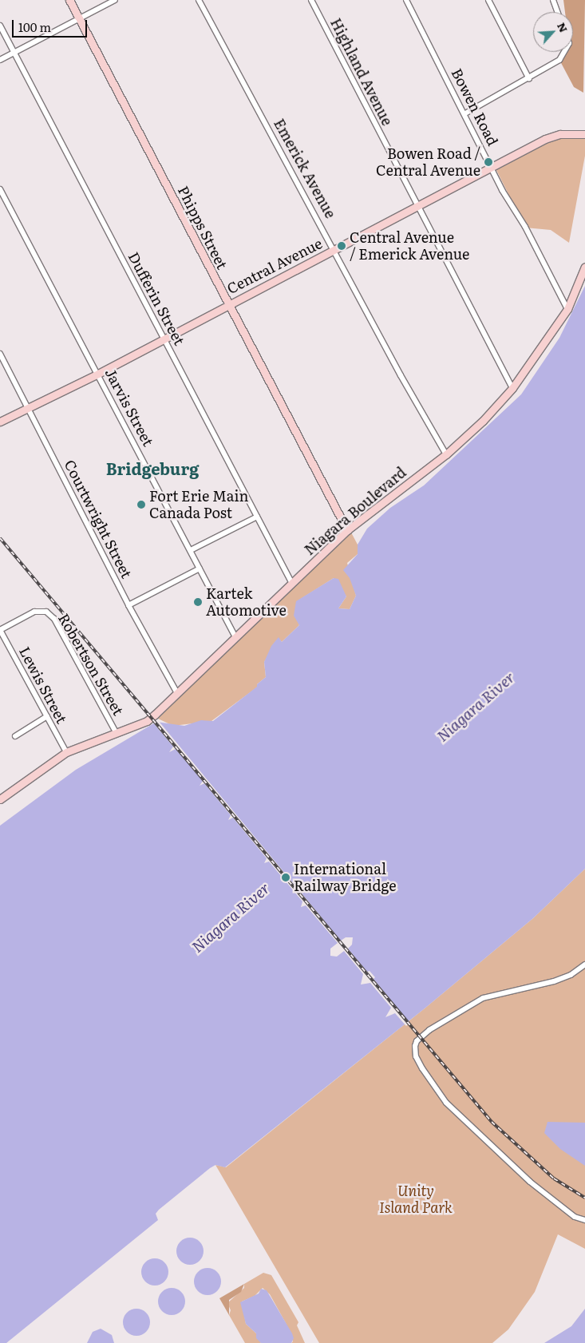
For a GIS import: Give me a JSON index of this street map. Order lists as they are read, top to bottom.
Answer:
{
  "streets": {
    "main road": ["Phipps Street", "Central Avenue", "Niagara Boulevard"],
    "street": [
      "Highland Avenue",
      "Bowen Road",
      "Emerick Avenue",
      "Dufferin Street",
      "Jarvis Street",
      "Courtwright Street",
      "Robertson Street",
      "Lewis Street"
    ]
  },
  "crossings": [
    ["Highland Avenue", "Central Avenue"],
    ["Highland Avenue", "Niagara Boulevard"],
    ["Bowen Road", "Central Avenue"],
    ["Bowen Road", "Niagara Boulevard"],
    ["Emerick Avenue", "Central Avenue"],
    ["Emerick Avenue", "Niagara Boulevard"],
    ["Phipps Street", "Central Avenue"],
    ["Phipps Street", "Niagara Boulevard"],
    ["Central Avenue", "Dufferin Street"],
    ["Central Avenue", "Jarvis Street"],
    ["Central Avenue", "Courtwright Street"],
    ["Dufferin Street", "Niagara Boulevard"],
    ["Jarvis Street", "Niagara Boulevard"],
    ["Niagara Boulevard", "Courtwright Street"],
    ["Niagara Boulevard", "Robertson Street"],
    ["Niagara Boulevard", "Lewis Street"],
    ["Robertson Street", "Lewis Street"]
  ],
  "districts": ["Bridgeburg"],
  "water": ["Niagara River"],
  "parks": ["Unity Island Park"],
  "places": [
    "Bowen Road / Central Avenue",
    "Central Avenue / Emerick Avenue",
    "Fort Erie Main Canada Post",
    "Kartek Automotive",
    "International Railway Bridge"
  ],
  "scale_bar": "100 m",
  "north": "top right"
}
